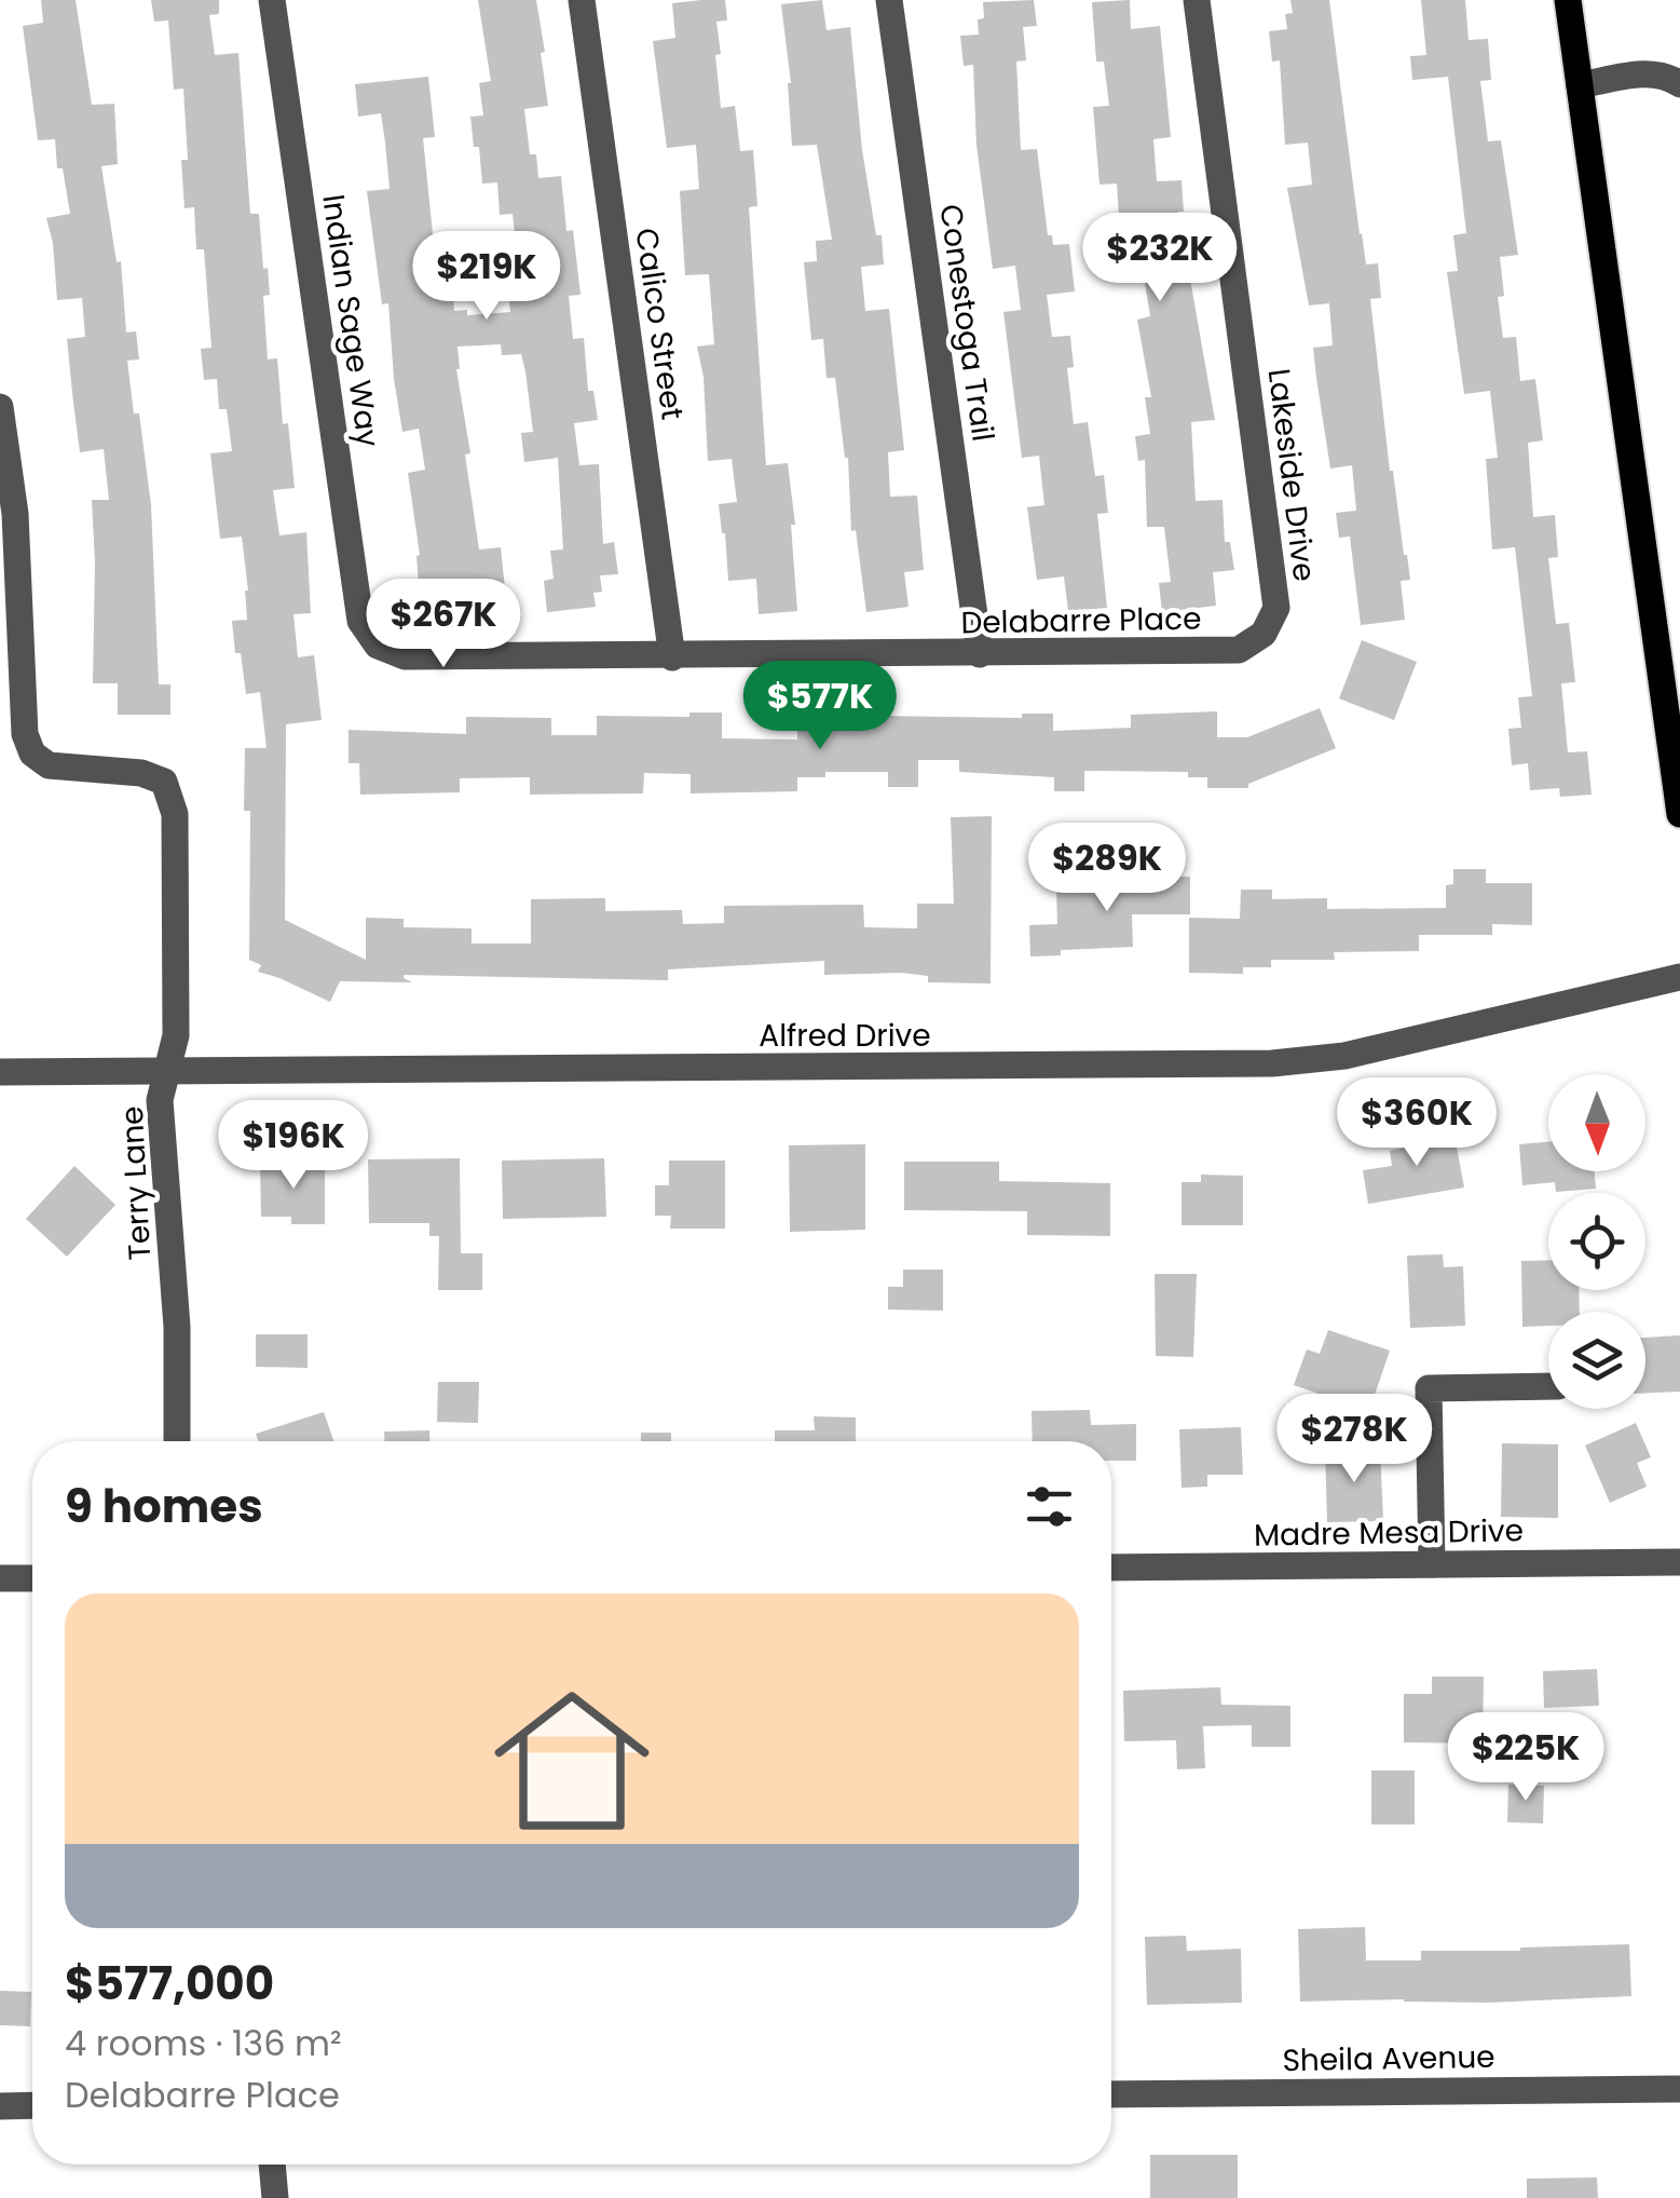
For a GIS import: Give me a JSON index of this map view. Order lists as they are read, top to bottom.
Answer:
{
  "streets": {
    "street": [
      "Indian Sage Way",
      "Conestoga Trail",
      "Calico Street",
      "Lakeside Drive",
      "Delabarre Place",
      "Alfred Drive",
      "Terry Lane",
      "Madre Mesa Drive",
      "Sheila Avenue"
    ]
  },
  "crossings": [
    ["Indian Sage Way", "Delabarre Place"],
    ["Conestoga Trail", "Delabarre Place"],
    ["Calico Street", "Delabarre Place"],
    ["Lakeside Drive", "Delabarre Place"],
    ["Alfred Drive", "Terry Lane"]
  ],
  "north": "bottom",
  "page": {
    "price": [
      "$232K",
      "$219K",
      "$267K",
      "$577K",
      "$289K",
      "$360K",
      "$196K",
      "$278K",
      "$225K"
    ],
    "heading": "9 homes",
    "list": [
      {
        "name": "$577,000",
        "note": "4 rooms · 136 m² · Delabarre Place"
      }
    ]
  }
}
